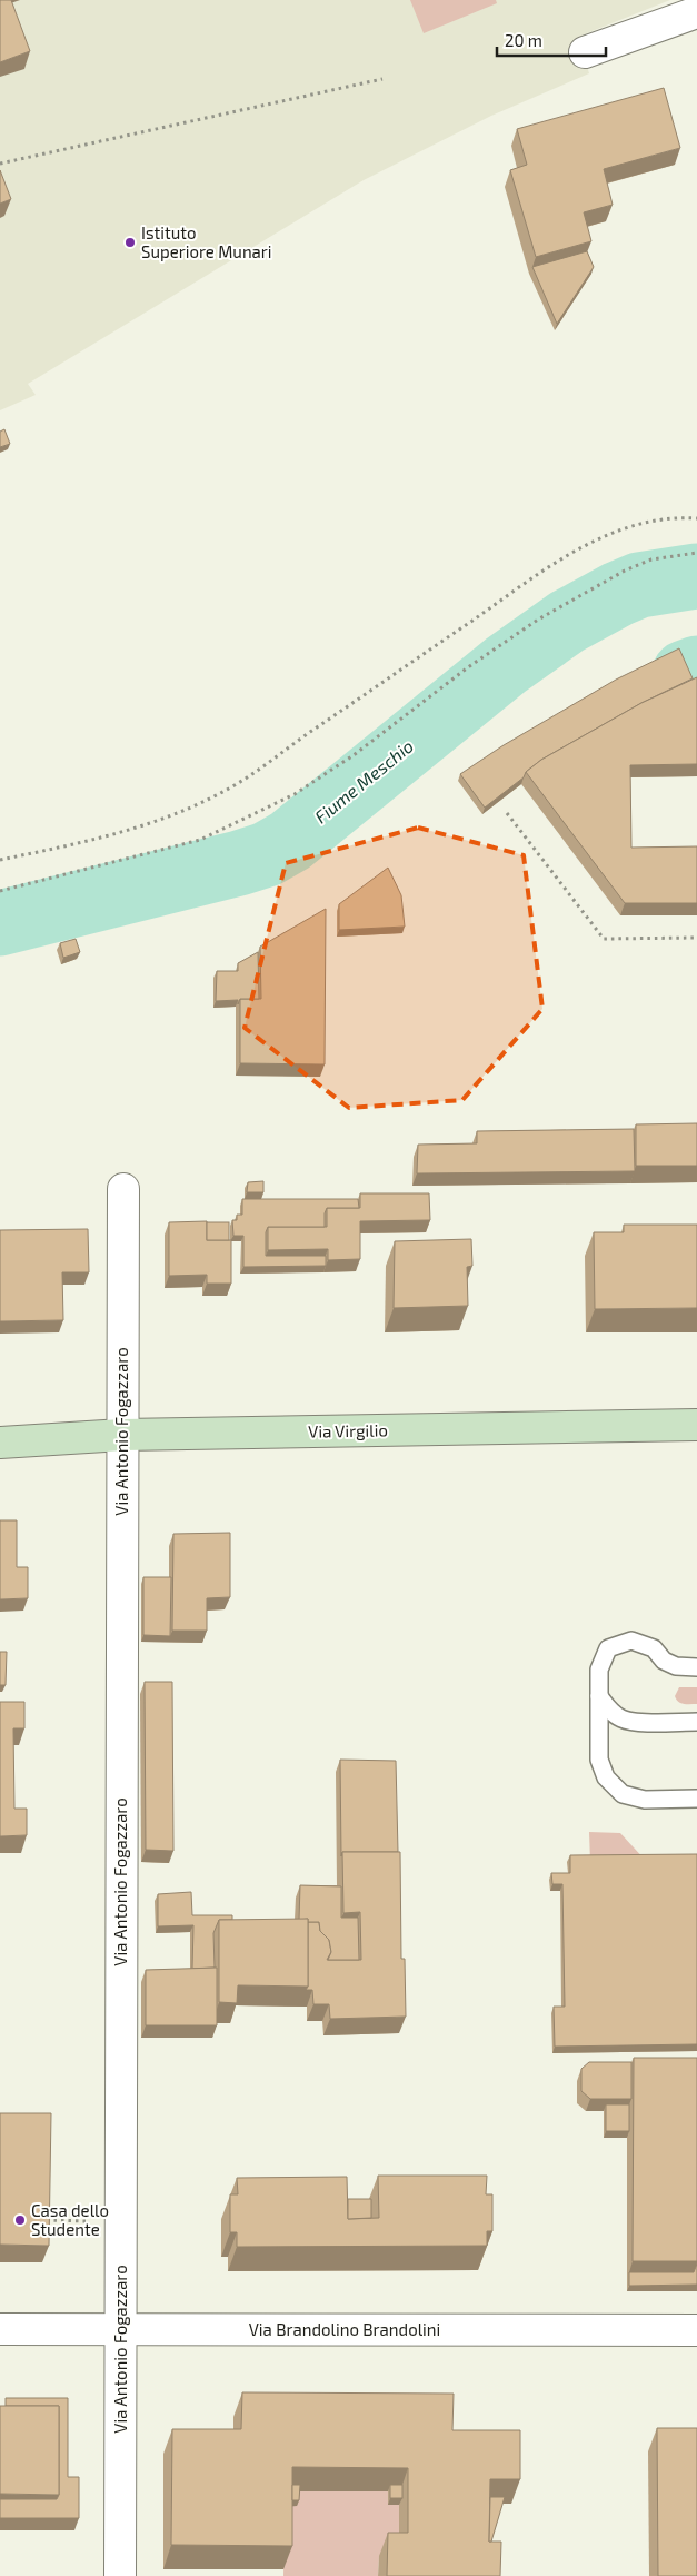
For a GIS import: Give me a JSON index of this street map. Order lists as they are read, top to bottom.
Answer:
{
  "streets": {
    "main road": ["Via Virgilio"],
    "street": ["Via Antonio Fogazzaro", "Via Brandolino Brandolini"]
  },
  "crossings": [
    ["Via Virgilio", "Via Antonio Fogazzaro"],
    ["Via Antonio Fogazzaro", "Via Brandolino Brandolini"]
  ],
  "water": ["Fiume Meschio"],
  "places": ["Istituto Superiore Munari", "Casa dello Studente"],
  "scale_bar": "20 m"
}
